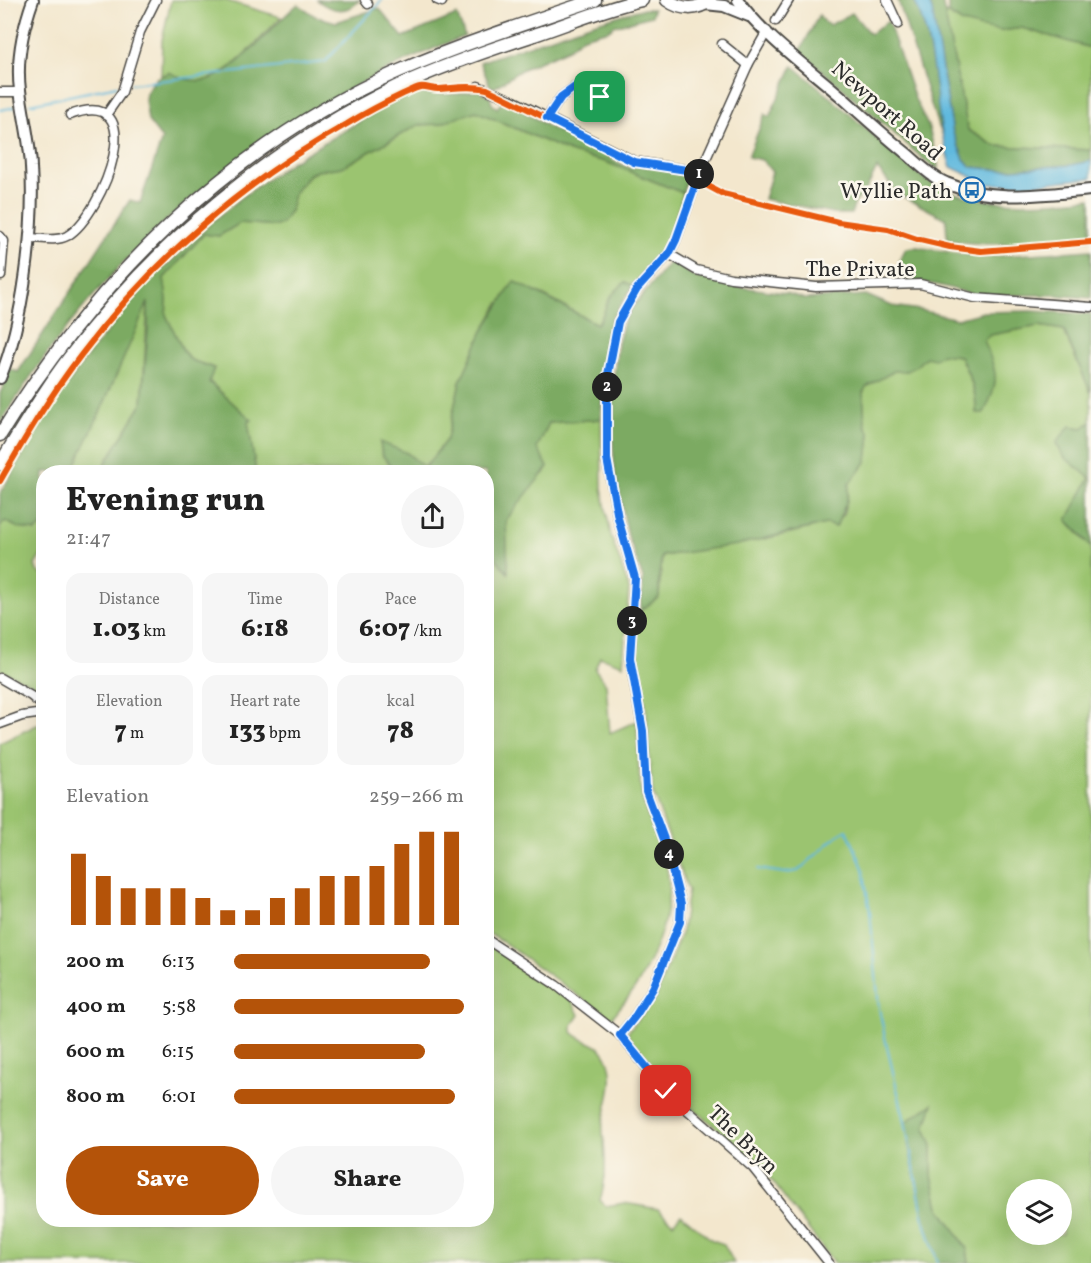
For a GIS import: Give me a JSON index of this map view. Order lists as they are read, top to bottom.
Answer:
{
  "streets": {
    "main road": ["Newport Road"],
    "street": ["The Private", "The Bryn"]
  },
  "places": {
    "bus stop": ["Wyllie Path"]
  },
  "page": {
    "pins": [
      "1",
      "2",
      "3",
      "4"
    ],
    "heading": ["Evening run", "21:47"],
    "stats": [
      ["Distance", "1.03 km"],
      ["Time", "6:18"],
      ["Pace", "6:07 /km"],
      ["Elevation", "7 m"],
      ["Heart rate", "133 bpm"],
      ["kcal", "78"]
    ],
    "chart": ["Elevation", "259–266 m"],
    "list": [
      {
        "name": "200 m",
        "note": "6:13"
      },
      {
        "name": "400 m",
        "note": "5:58"
      },
      {
        "name": "600 m",
        "note": "6:15"
      },
      {
        "name": "800 m",
        "note": "6:01"
      }
    ],
    "buttons": ["Save", "Share"]
  }
}
